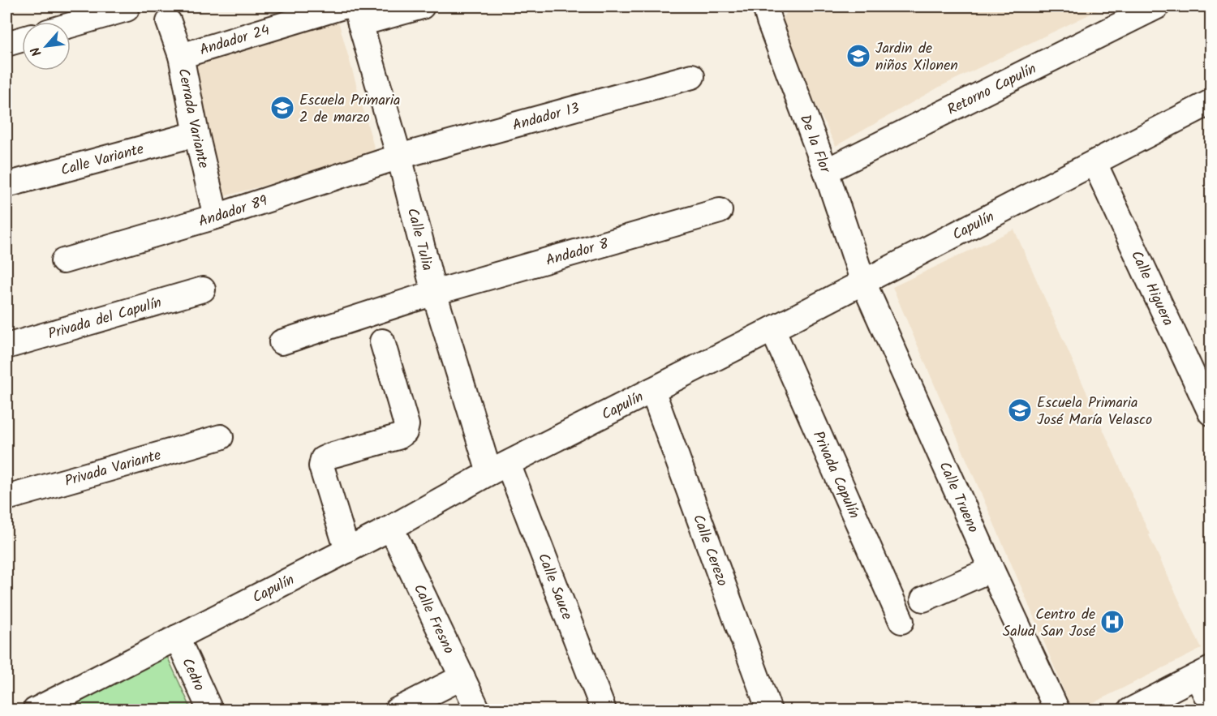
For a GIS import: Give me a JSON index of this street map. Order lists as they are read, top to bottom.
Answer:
{
  "streets": {
    "street": [
      "Andador 24",
      "Retorno Capulín",
      "Andador 13",
      "Cerrada Variante",
      "De la Flor",
      "Calle Variante",
      "Andador 89",
      "Capulín",
      "Calle Tulia",
      "Andador 8",
      "Calle Higuera",
      "Privada del Capulín",
      "Privada Variante",
      "Privada Capulín",
      "Calle Trueno",
      "Calle Cerezo",
      "Calle Sauce",
      "Calle Fresno",
      "Cedro"
    ]
  },
  "crossings": [
    ["Andador 24", "Cerrada Variante"],
    ["Retorno Capulín", "De la Flor"],
    ["Andador 13", "Andador 89"],
    ["Andador 13", "Calle Tulia"],
    ["Cerrada Variante", "Calle Variante"],
    ["Cerrada Variante", "Andador 89"],
    ["De la Flor", "Capulín"],
    ["De la Flor", "Calle Trueno"],
    ["Andador 89", "Calle Tulia"],
    ["Capulín", "Calle Tulia"],
    ["Capulín", "Calle Higuera"],
    ["Capulín", "Privada Capulín"],
    ["Capulín", "Calle Trueno"],
    ["Capulín", "Calle Cerezo"],
    ["Capulín", "Calle Sauce"],
    ["Capulín", "Calle Fresno"],
    ["Capulín", "Cedro"],
    ["Calle Tulia", "Andador 8"],
    ["Calle Tulia", "Calle Sauce"]
  ],
  "places": {
    "school or university": ["Jardin de niños Xilonen", "Escuela Primaria 2 de marzo", "Escuela Primaria José María Velasco"],
    "hospital": ["Centro de Salud San José"]
  },
  "north": "bottom left"
}
